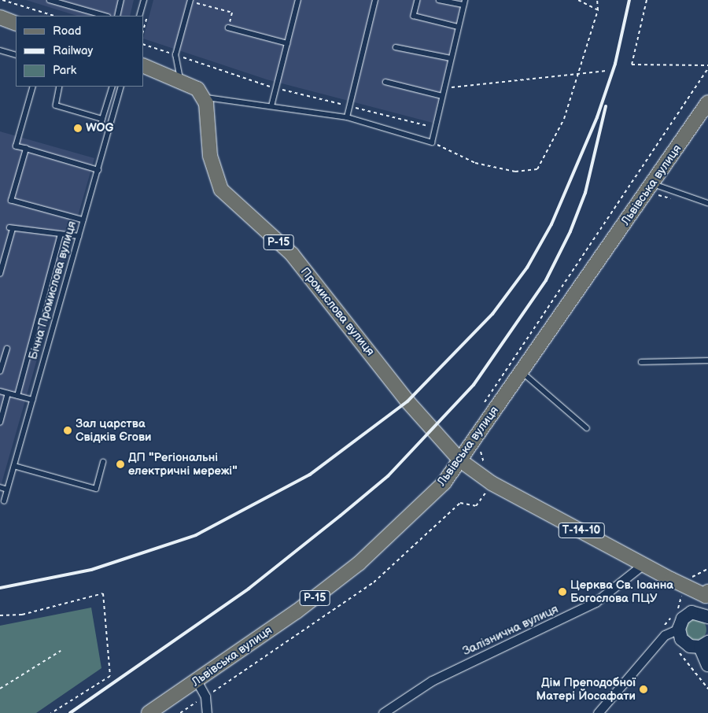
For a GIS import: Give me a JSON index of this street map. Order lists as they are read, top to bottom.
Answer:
{
  "streets": {
    "main road": [
      "Львівська вулиця",
      "Р-15",
      "Промислова вулиця",
      "Т-14-10"
    ],
    "street": ["Залізнична вулиця"],
    "lane": ["Бічна Промислова вулиця"]
  },
  "crossings": [
    ["Львівська вулиця", "Промислова вулиця"],
    ["Львівська вулиця", "Т-14-10"],
    ["Промислова вулиця", "Т-14-10"],
    ["Т-14-10", "Залізнична вулиця"]
  ],
  "places": [
    "WOG",
    "Зал царства Свідків Єгови",
    "ДП \"Регіональні електричні мережі\"",
    "Церква Св. Іоанна Богослова ПЦУ",
    "Дім Преподобної Матері Йосафати"
  ],
  "legend": ["Road", "Railway", "Park"]
}
